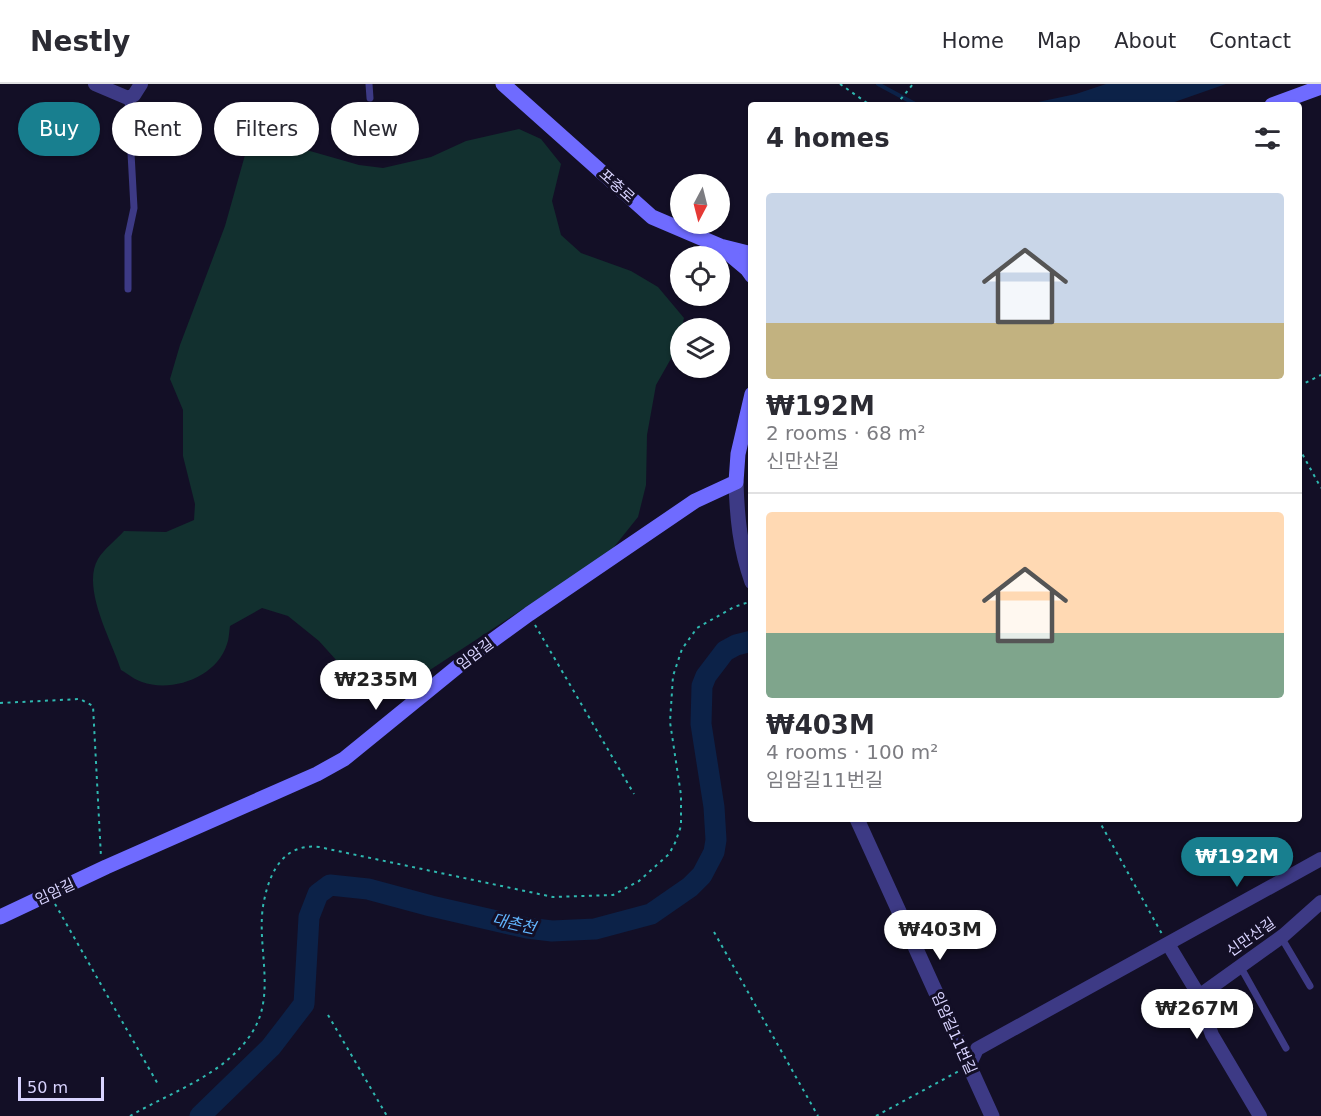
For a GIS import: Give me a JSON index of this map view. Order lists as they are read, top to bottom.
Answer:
{
  "streets": {
    "main road": ["포충로", "임암길"],
    "street": ["신만산길", "임암길11번길"]
  },
  "crossings": [
    ["신만산길", "임암길11번길"]
  ],
  "water": ["대촌천"],
  "scale_bar": "50 m",
  "north": "bottom",
  "page": {
    "header": "Nestly",
    "nav": [
      "Home",
      "Map",
      "About",
      "Contact"
    ],
    "chip": [
      "Buy",
      "Rent",
      "Filters",
      "New"
    ],
    "heading": "4 homes",
    "list": [
      {
        "name": "₩192M",
        "note": "2 rooms · 68 m² · 신만산길"
      },
      {
        "name": "₩403M",
        "note": "4 rooms · 100 m² · 임암길11번길"
      }
    ],
    "price": [
      "₩235M",
      "₩192M",
      "₩403M",
      "₩267M"
    ],
    "scale": "50 m"
  }
}
